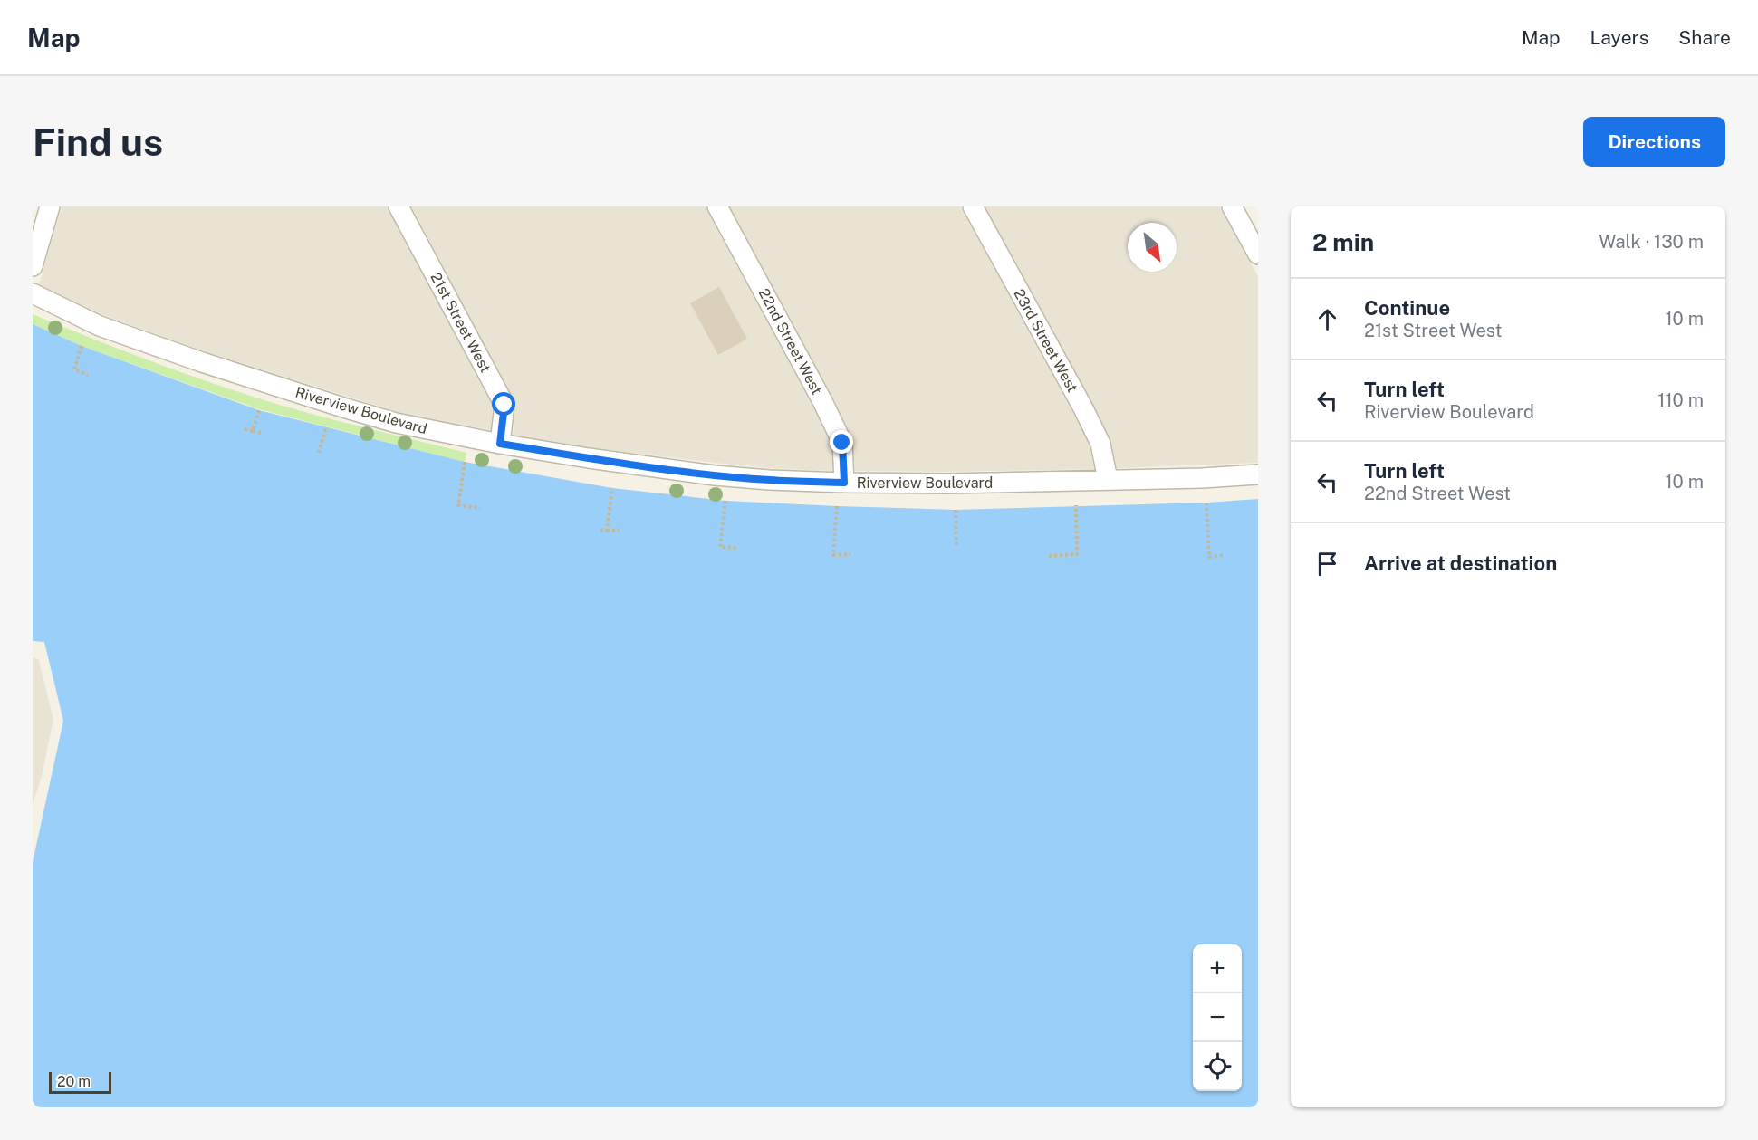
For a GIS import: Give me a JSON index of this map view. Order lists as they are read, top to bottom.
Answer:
{
  "streets": {
    "street": [
      "21st Street West",
      "23rd Street West",
      "22nd Street West",
      "Riverview Boulevard"
    ]
  },
  "crossings": [
    ["21st Street West", "Riverview Boulevard"],
    ["23rd Street West", "Riverview Boulevard"],
    ["22nd Street West", "Riverview Boulevard"]
  ],
  "scale_bar": "20 m",
  "north": "bottom right",
  "page": {
    "header": "Map",
    "nav": ["Map", "Layers", "Share"],
    "buttons": "Directions",
    "title": "Find us",
    "heading": ["2 min", "Walk · 130 m"],
    "list": [
      ["Continue", "21st Street West", "10 m"],
      ["Turn left", "Riverview Boulevard", "110 m"],
      ["Turn left", "22nd Street West", "10 m"],
      "Arrive at destination"
    ],
    "map_buttons": ["+", "−"],
    "scale": "20 m"
  }
}
